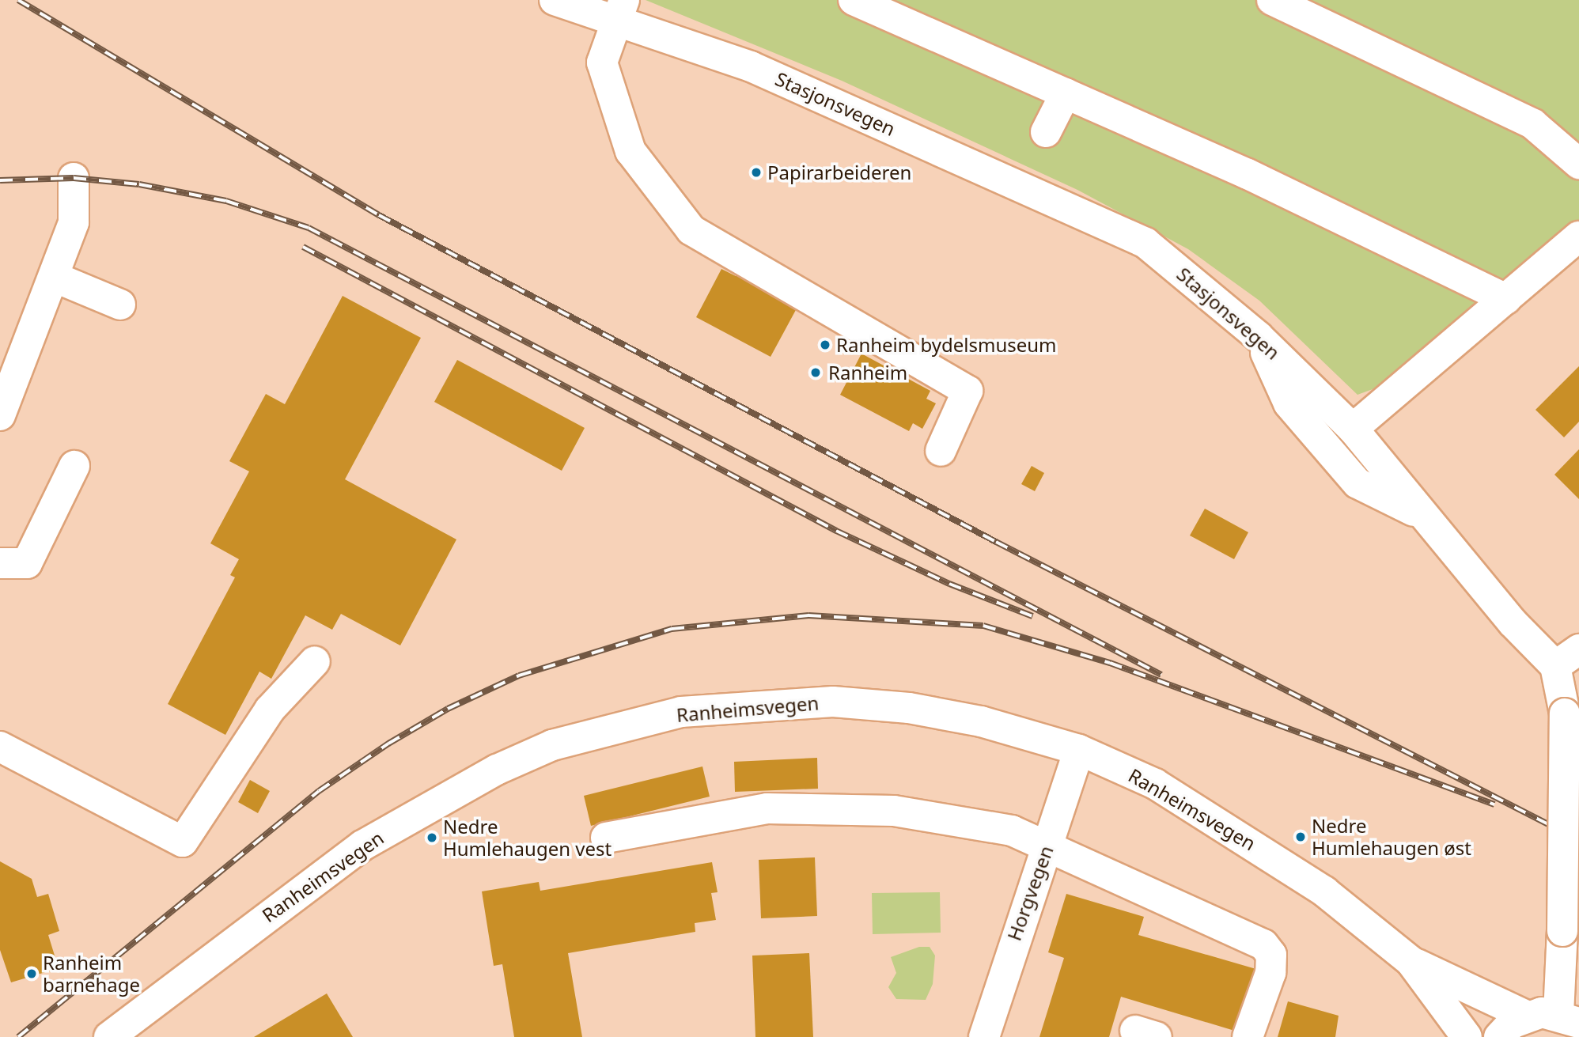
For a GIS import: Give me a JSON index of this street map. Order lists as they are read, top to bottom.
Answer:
{
  "streets": {
    "street": ["Stasjonsvegen", "Ranheimsvegen", "Horgvegen"]
  },
  "crossings": [
    ["Ranheimsvegen", "Horgvegen"]
  ],
  "places": [
    "Papirarbeideren",
    "Ranheim bydelsmuseum",
    "Ranheim",
    "Nedre Humlehaugen øst",
    "Nedre Humlehaugen vest",
    "Ranheim barnehage"
  ]
}
